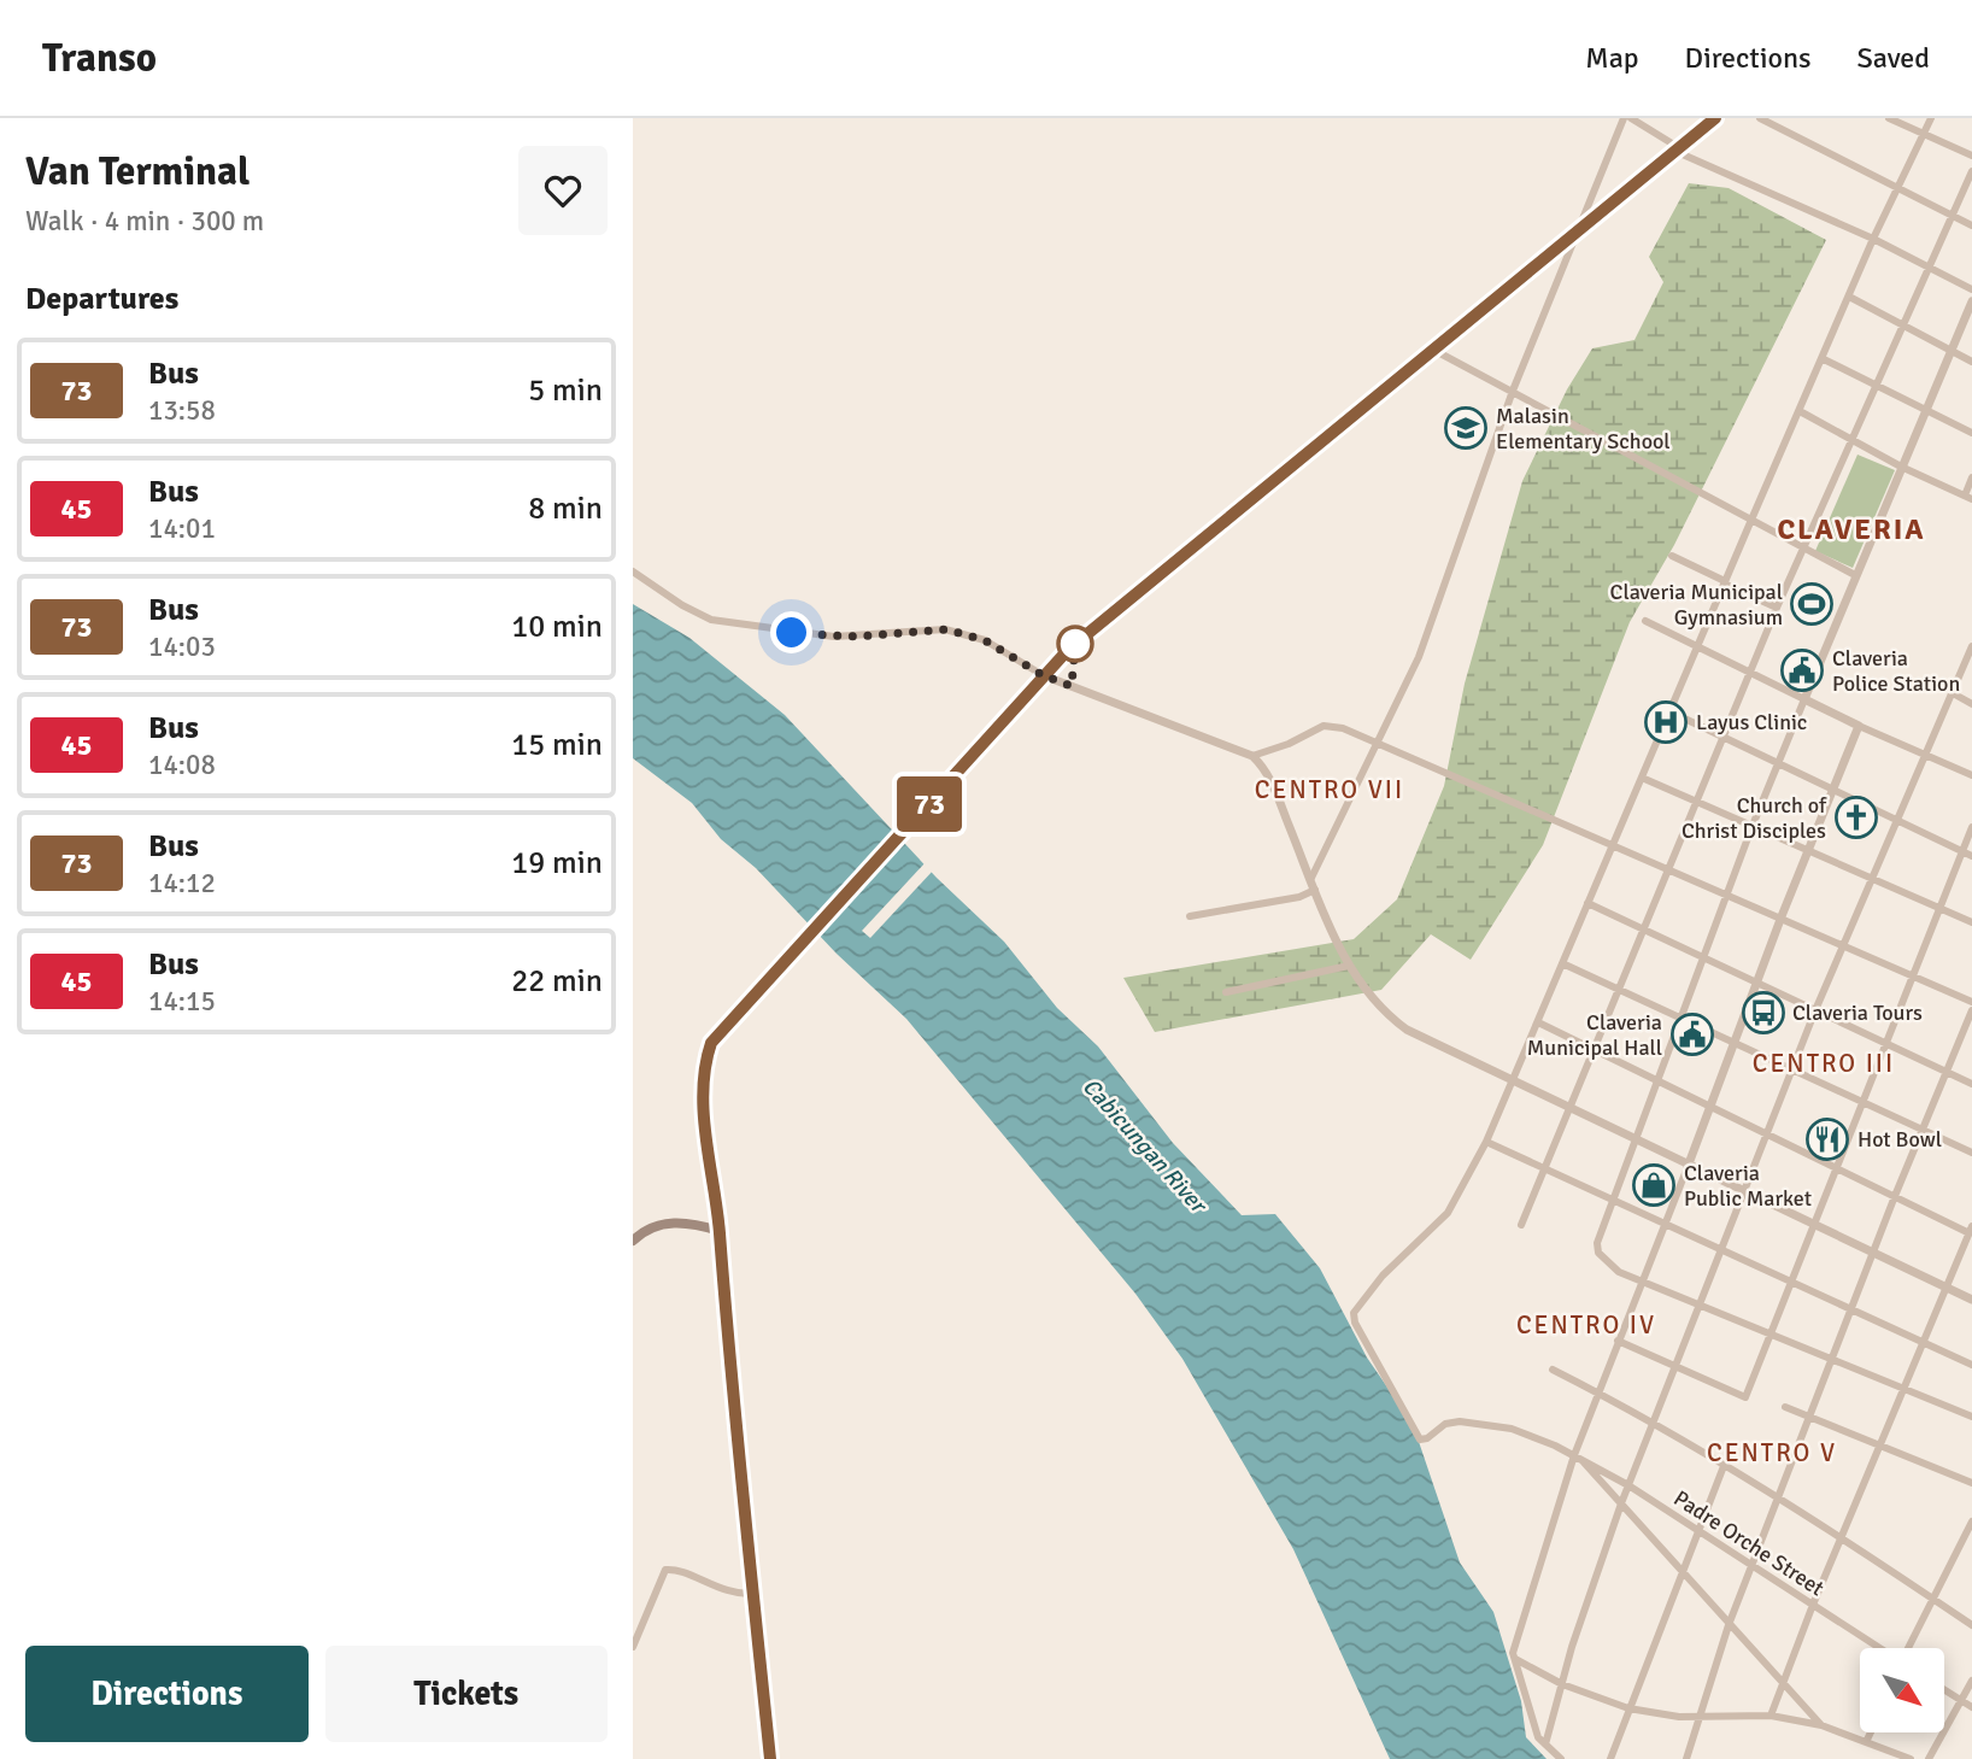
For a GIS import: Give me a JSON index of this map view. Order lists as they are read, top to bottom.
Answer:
{
  "streets": {
    "street": ["Padre Orche Street"]
  },
  "districts": [
    "CLAVERIA",
    "CENTRO VII",
    "CENTRO III",
    "CENTRO IV",
    "CENTRO V"
  ],
  "water": ["Cabicungan River"],
  "places": {
    "school or university": ["Malasin Elementary School"],
    "sports": ["Claveria Municipal Gymnasium"],
    "public building": ["Claveria Police Station", "Claveria Municipal Hall"],
    "hospital": ["Layus Clinic"],
    "church": ["Church of Christ Disciples"],
    "bus stop": ["Claveria Tours"],
    "restaurant": ["Hot Bowl"],
    "shop": ["Claveria Public Market"]
  },
  "lines": ["bus line 73"],
  "north": "bottom right",
  "page": {
    "header": "Transo",
    "nav": ["Map", "Directions", "Saved"],
    "heading": [
      ["Van Terminal", "Walk · 4 min · 300 m"],
      "Departures"
    ],
    "on_map": "73",
    "list": [
      {
        "mark": "73",
        "name": "Bus",
        "note": "13:58",
        "value": "5 min"
      },
      {
        "mark": "45",
        "name": "Bus",
        "note": "14:01",
        "value": "8 min"
      },
      {
        "mark": "73",
        "name": "Bus",
        "note": "14:03",
        "value": "10 min"
      },
      {
        "mark": "45",
        "name": "Bus",
        "note": "14:08",
        "value": "15 min"
      },
      {
        "mark": "73",
        "name": "Bus",
        "note": "14:12",
        "value": "19 min"
      },
      {
        "mark": "45",
        "name": "Bus",
        "note": "14:15",
        "value": "22 min"
      }
    ],
    "buttons": ["Directions", "Tickets"]
  }
}
